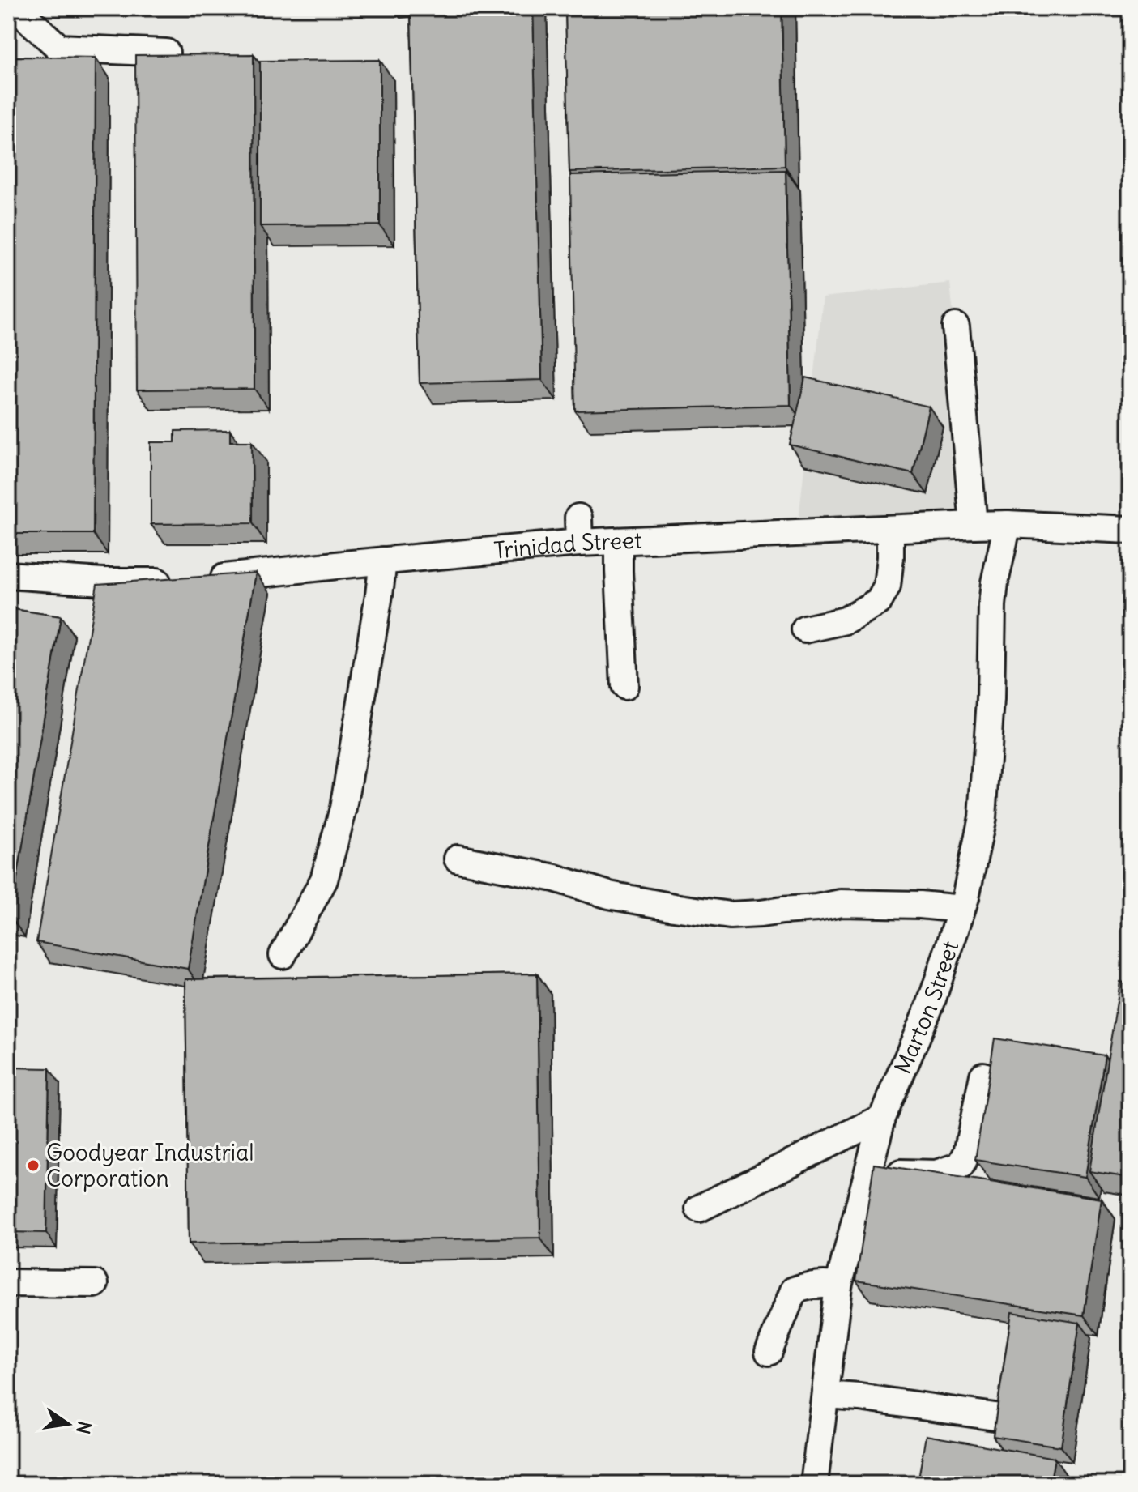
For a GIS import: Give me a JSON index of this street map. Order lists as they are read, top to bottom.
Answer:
{
  "streets": {
    "street": ["Trinidad Street", "Marton Street"]
  },
  "crossings": [
    ["Trinidad Street", "Marton Street"]
  ],
  "places": ["Goodyear Industrial Corporation"],
  "north": "right"
}
